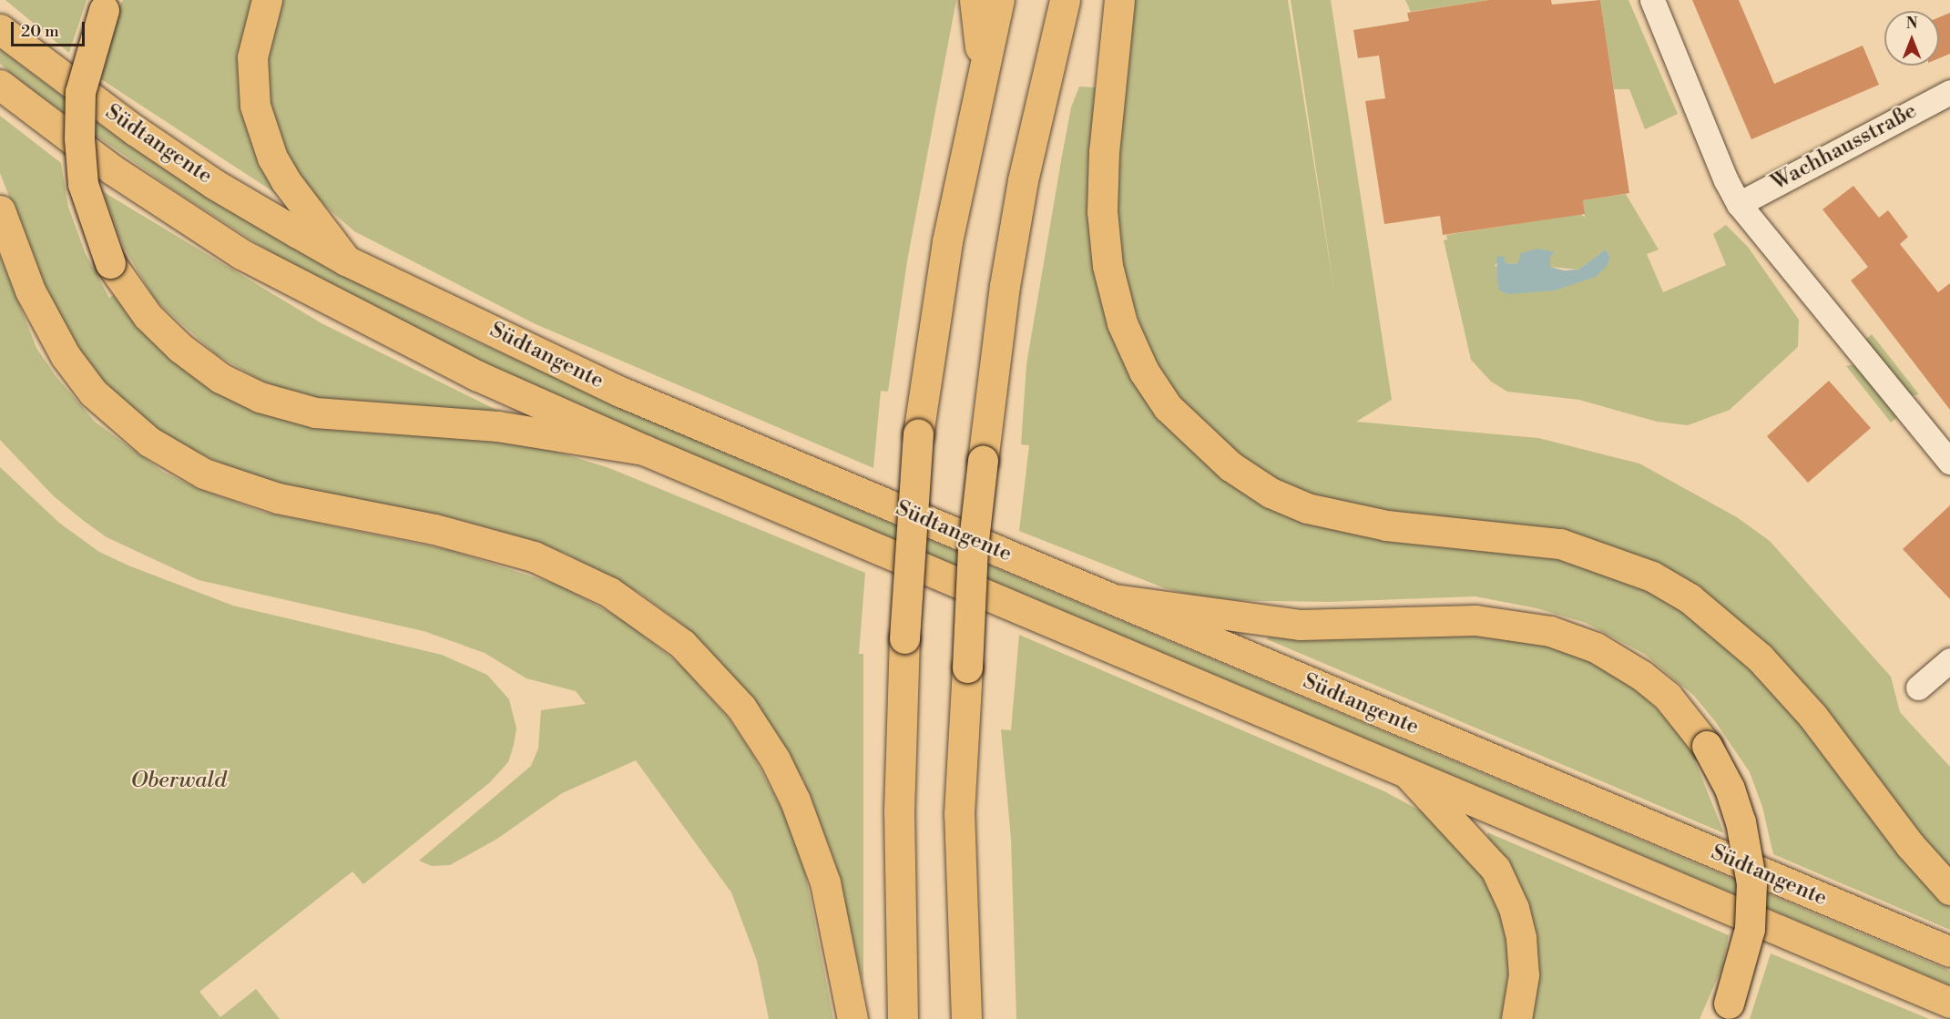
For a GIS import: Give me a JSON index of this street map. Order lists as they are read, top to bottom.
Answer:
{
  "streets": {
    "highway": ["Südtangente"],
    "street": ["Wachhausstraße"]
  },
  "parks": ["Oberwald"],
  "scale_bar": "20 m",
  "north": "top"
}
